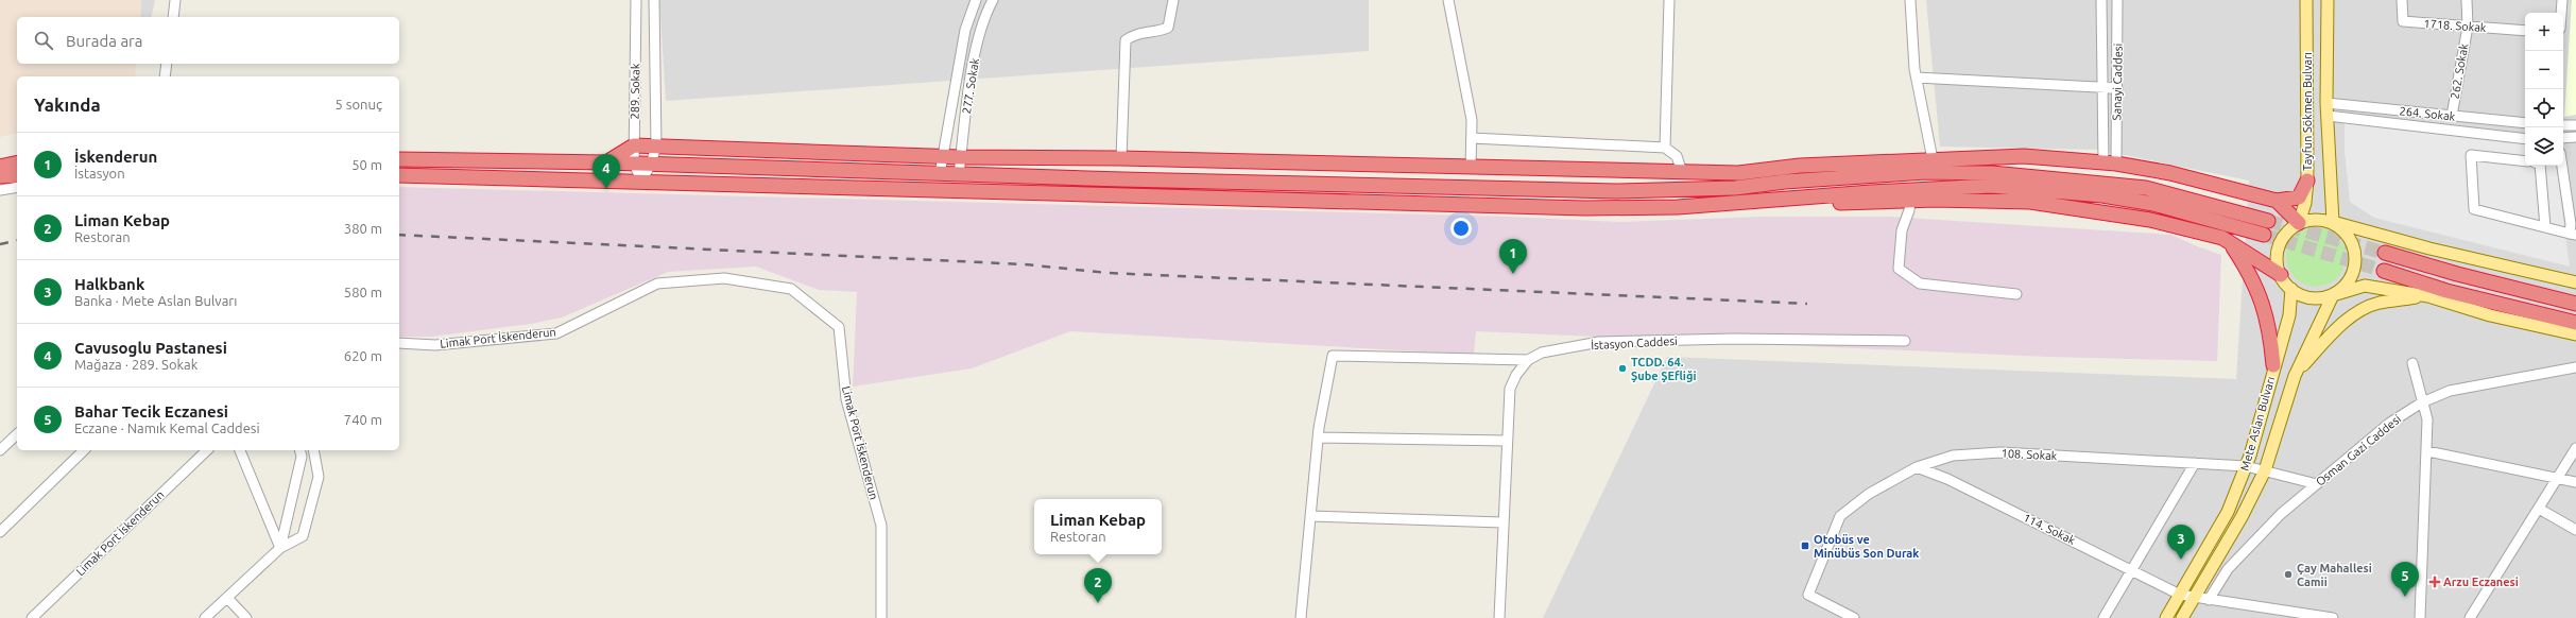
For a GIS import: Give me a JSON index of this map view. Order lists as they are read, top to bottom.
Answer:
{
  "streets": {
    "main road": ["Tayfun Sökmen Bulvarı", "Mete Aslan Bulvarı"],
    "street": [
      "1718. Sokak",
      "262. Sokak",
      "Sanayi Caddesi",
      "277. Sokak",
      "289. Sokak",
      "264. Sokak",
      "Limak Port İskenderun",
      "İstasyon Caddesi",
      "Osman Gazi Caddesi",
      "108. Sokak",
      "114. Sokak"
    ]
  },
  "crossings": [
    ["1718. Sokak", "262. Sokak"],
    ["262. Sokak", "264. Sokak"],
    ["Tayfun Sökmen Bulvarı", "264. Sokak"],
    ["Tayfun Sökmen Bulvarı", "Mete Aslan Bulvarı"],
    ["Mete Aslan Bulvarı", "108. Sokak"],
    ["Mete Aslan Bulvarı", "114. Sokak"],
    ["Osman Gazi Caddesi", "108. Sokak"],
    ["Osman Gazi Caddesi", "114. Sokak"],
    ["108. Sokak", "114. Sokak"]
  ],
  "places": {
    "other": ["TCDD. 64. Şube ŞEfliği", "Çay Mahallesi Camii"],
    "transit": ["Otobüs ve Minübüs Son Durak"],
    "health": ["Arzu Eczanesi"]
  },
  "page": {
    "map_buttons": ["+", "−"],
    "search": "Burada ara",
    "heading": ["Yakında", "5 sonuç"],
    "list": [
      {
        "mark": "1",
        "name": "İskenderun",
        "note": "İstasyon",
        "value": "50 m"
      },
      {
        "mark": "2",
        "name": "Liman Kebap",
        "note": "Restoran",
        "value": "380 m"
      },
      {
        "mark": "3",
        "name": "Halkbank",
        "note": "Banka · Mete Aslan Bulvarı",
        "value": "580 m"
      },
      {
        "mark": "4",
        "name": "Cavusoglu Pastanesi",
        "note": "Mağaza · 289. Sokak",
        "value": "620 m"
      },
      {
        "mark": "5",
        "name": "Bahar Tecik Eczanesi",
        "note": "Eczane · Namık Kemal Caddesi",
        "value": "740 m"
      }
    ],
    "pins": [
      "4",
      "1",
      "3",
      "5",
      "2"
    ],
    "popup": ["Liman Kebap", "Restoran"]
  }
}
